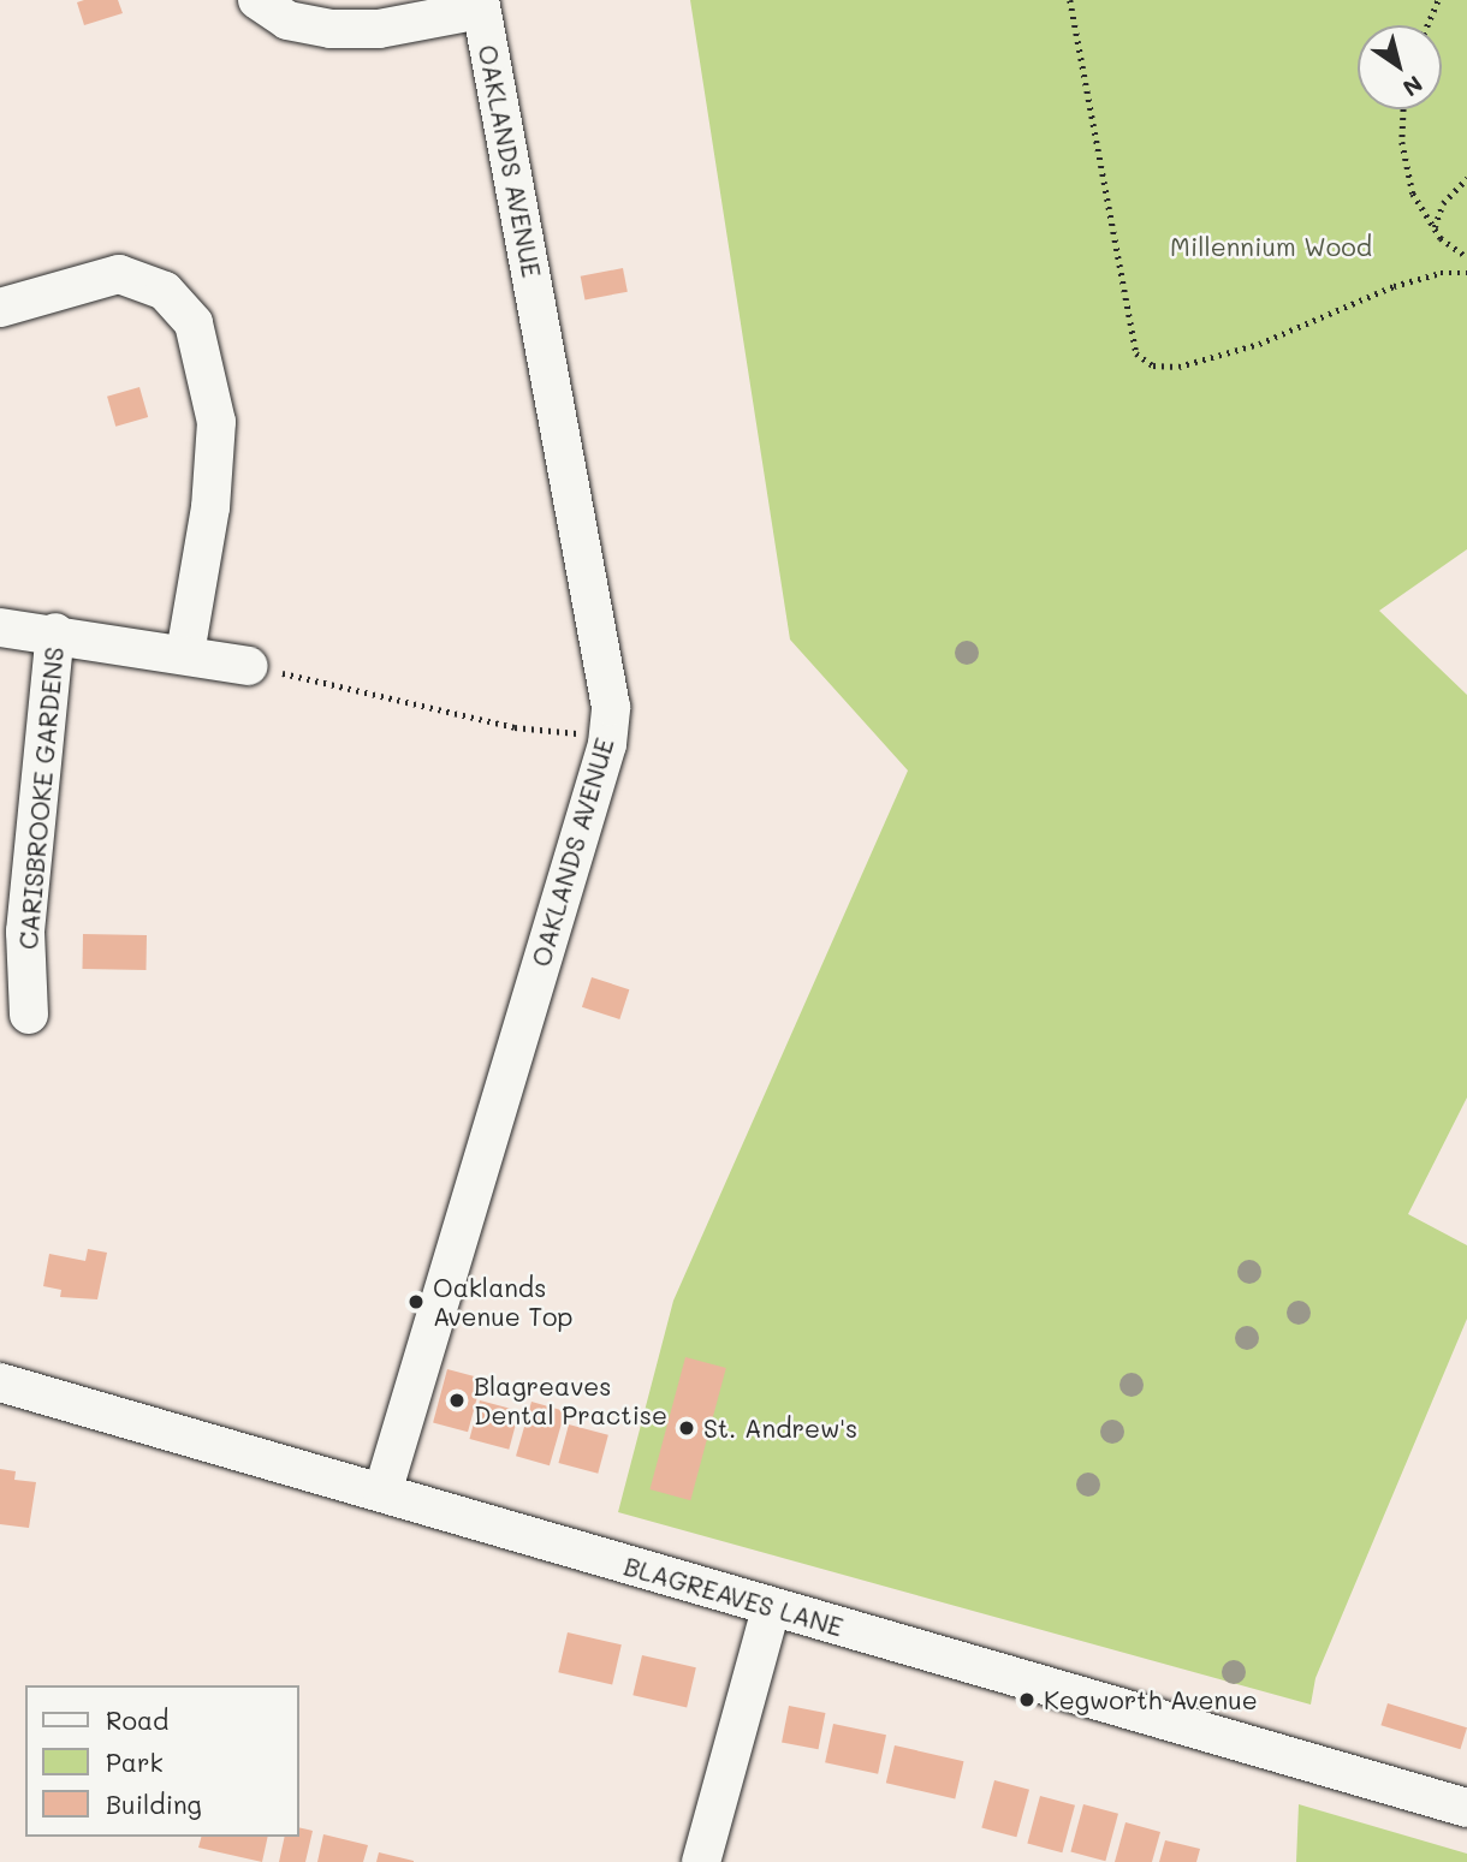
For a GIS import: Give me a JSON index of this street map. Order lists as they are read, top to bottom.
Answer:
{
  "streets": {
    "street": ["OAKLANDS AVENUE", "CARISBROOKE GARDENS", "BLAGREAVES LANE"]
  },
  "crossings": [
    ["OAKLANDS AVENUE", "BLAGREAVES LANE"]
  ],
  "parks": ["Millennium Wood"],
  "places": [
    "Oaklands Avenue Top",
    "Blagreaves Dental Practise",
    "St. Andrew's",
    "Kegworth Avenue"
  ],
  "legend": ["Road", "Park", "Building"],
  "north": "bottom right"
}
